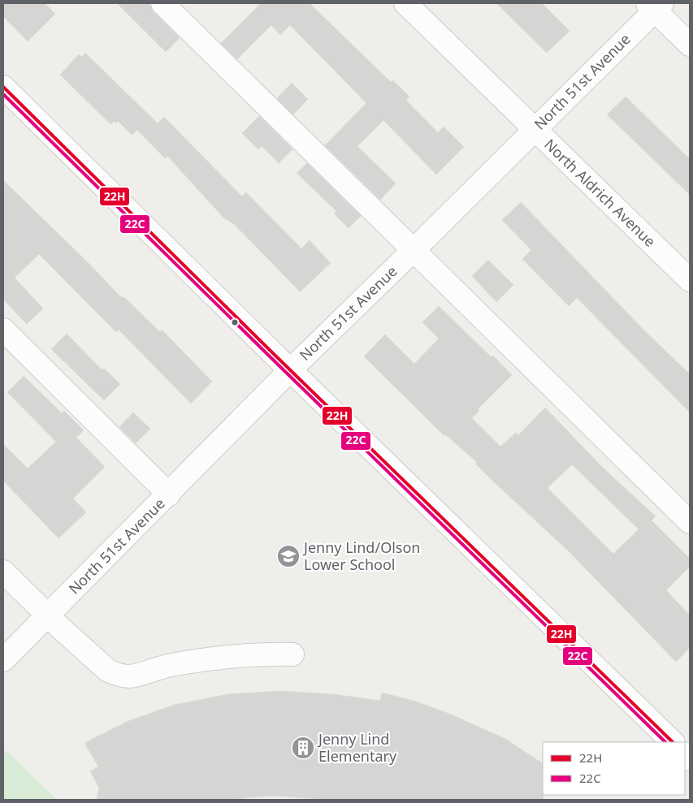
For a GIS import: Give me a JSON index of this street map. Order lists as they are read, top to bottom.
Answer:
{
  "streets": {
    "street": ["North 51st Avenue", "North Aldrich Avenue"]
  },
  "crossings": [
    ["North 51st Avenue", "North Aldrich Avenue"]
  ],
  "places": {
    "school or university": ["Jenny Lind/Olson Lower School"],
    "building": ["Jenny Lind Elementary"]
  },
  "lines": ["transit line 22H", "transit line 22C"],
  "legend": ["22H", "22C"]
}
